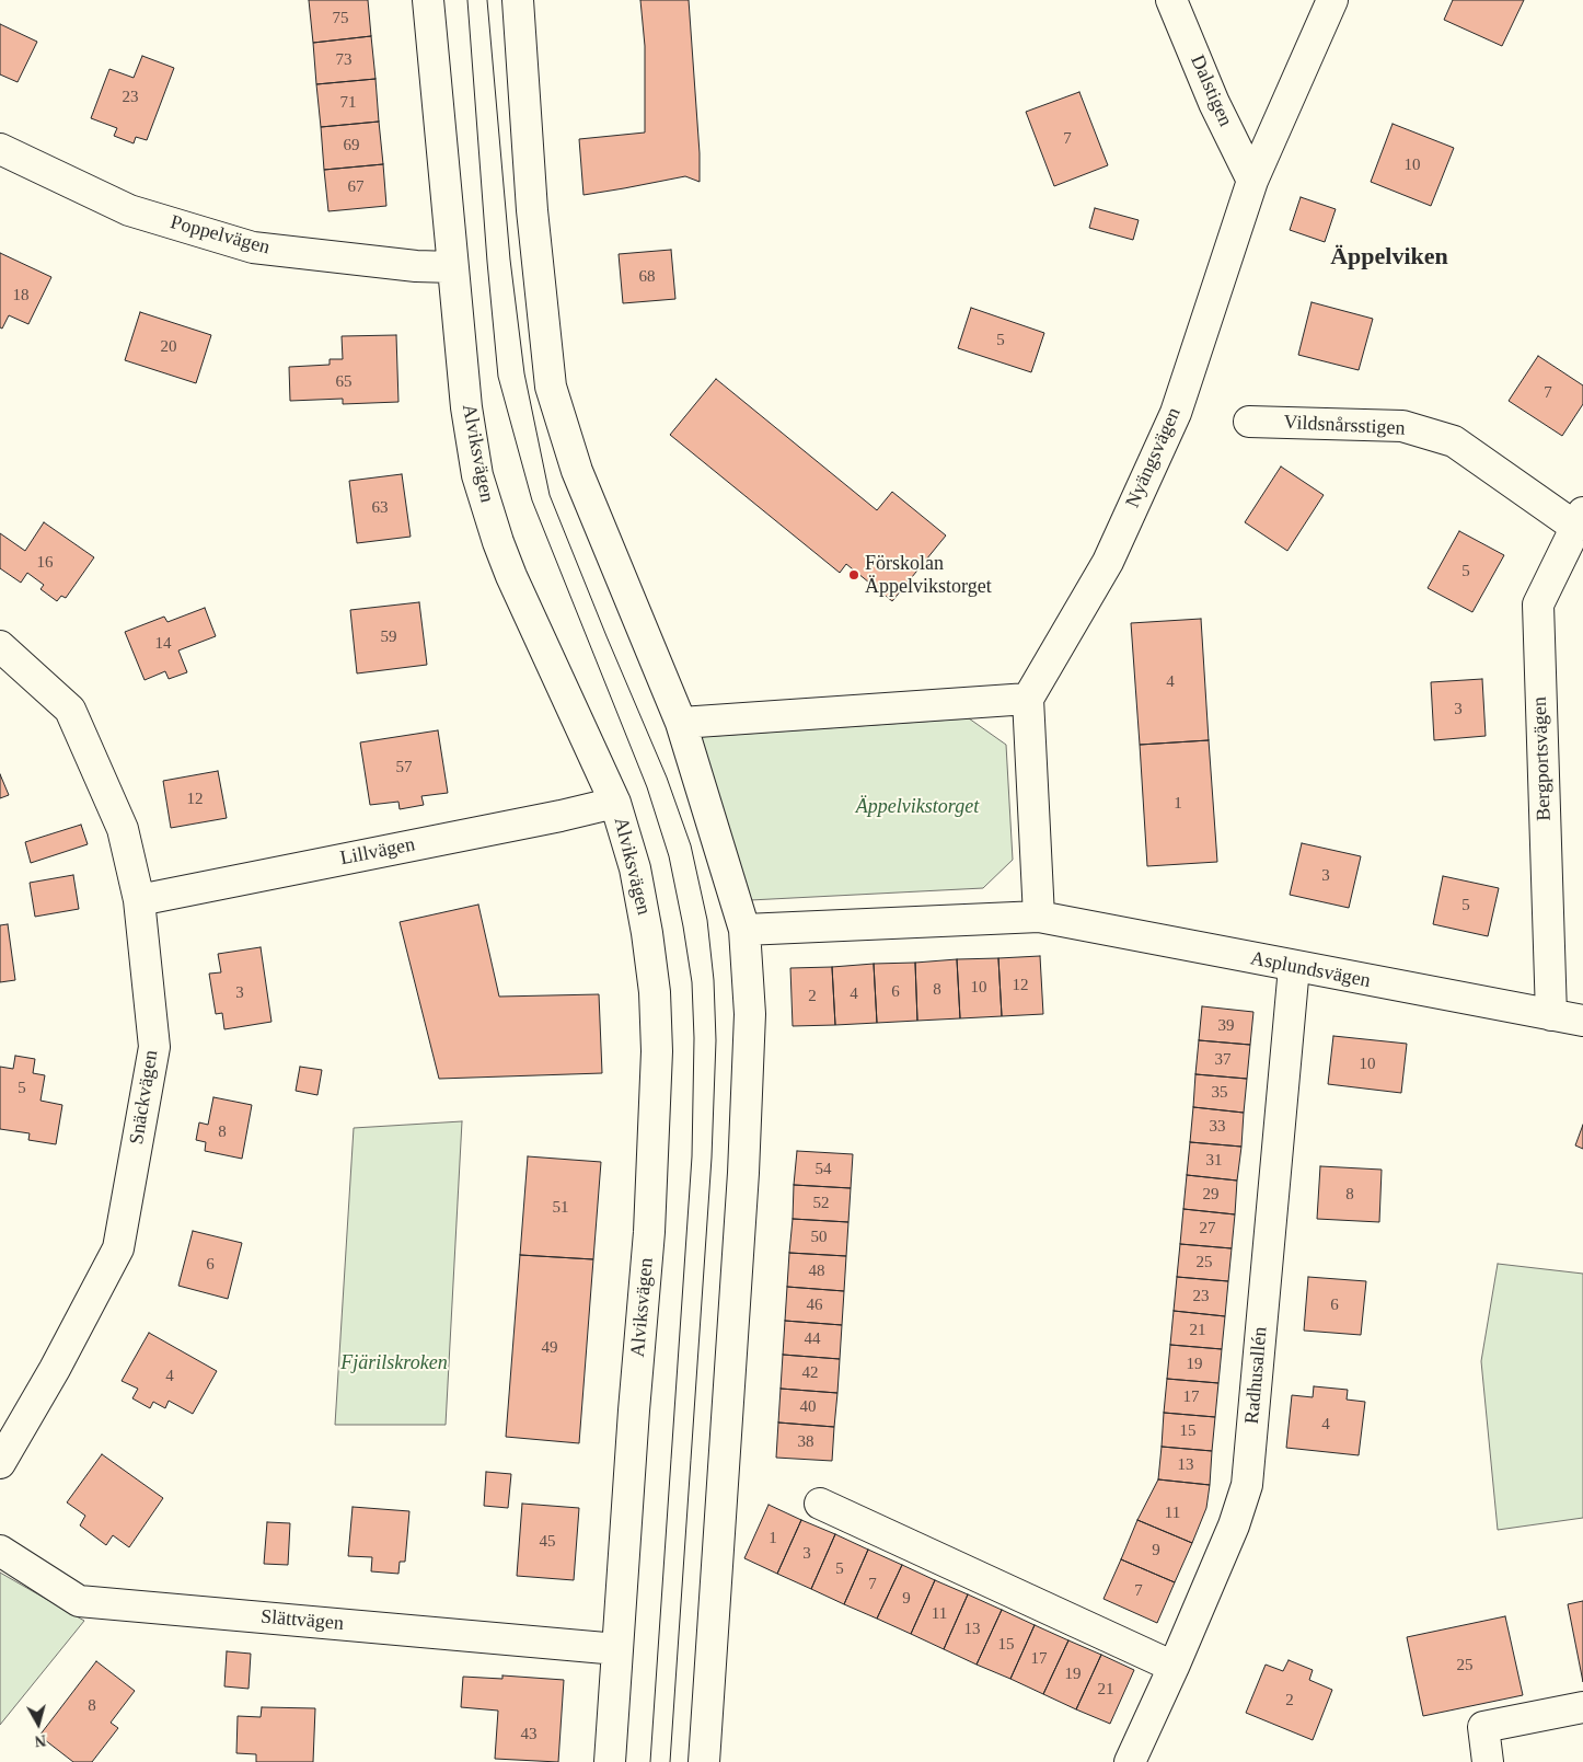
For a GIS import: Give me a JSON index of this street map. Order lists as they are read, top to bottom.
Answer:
{
  "streets": {
    "street": [
      "Dalstigen",
      "Poppelvägen",
      "Vildsnårsstigen",
      "Alviksvägen",
      "Nyängsvägen",
      "Bergportsvägen",
      "Lillvägen",
      "Asplundsvägen",
      "Snäckvägen",
      "Radhusallén",
      "Slättvägen"
    ]
  },
  "crossings": [
    ["Dalstigen", "Nyängsvägen"],
    ["Poppelvägen", "Alviksvägen"],
    ["Vildsnårsstigen", "Bergportsvägen"],
    ["Alviksvägen", "Lillvägen"],
    ["Alviksvägen", "Slättvägen"],
    ["Bergportsvägen", "Asplundsvägen"],
    ["Lillvägen", "Snäckvägen"],
    ["Asplundsvägen", "Radhusallén"]
  ],
  "districts": ["Äppelviken"],
  "parks": ["Äppelvikstorget", "Fjärilskroken"],
  "places": ["Förskolan Äppelvikstorget"],
  "house_numbers": [
    "75",
    "73",
    "23",
    "71",
    "7",
    "69",
    "10",
    "67",
    "68",
    "18",
    "5",
    "20",
    "65",
    "7",
    "63",
    "16",
    "5",
    "59",
    "14",
    "4",
    "3",
    "57",
    "12",
    "1",
    "3",
    "5",
    "12",
    "10",
    "8",
    "6",
    "3",
    "4",
    "2",
    "39",
    "37",
    "10",
    "5",
    "35",
    "33",
    "8",
    "31",
    "54",
    "29",
    "8",
    "52",
    "51",
    "27",
    "50",
    "25",
    "6",
    "48",
    "23",
    "46",
    "6",
    "21",
    "44",
    "49",
    "19",
    "42",
    "4",
    "17",
    "40",
    "4",
    "15",
    "38",
    "13",
    "11",
    "1",
    "45",
    "9",
    "3",
    "5",
    "7",
    "7",
    "9",
    "11",
    "13",
    "15",
    "17",
    "25",
    "19",
    "21",
    "2",
    "8",
    "43"
  ],
  "north": "bottom"
}
